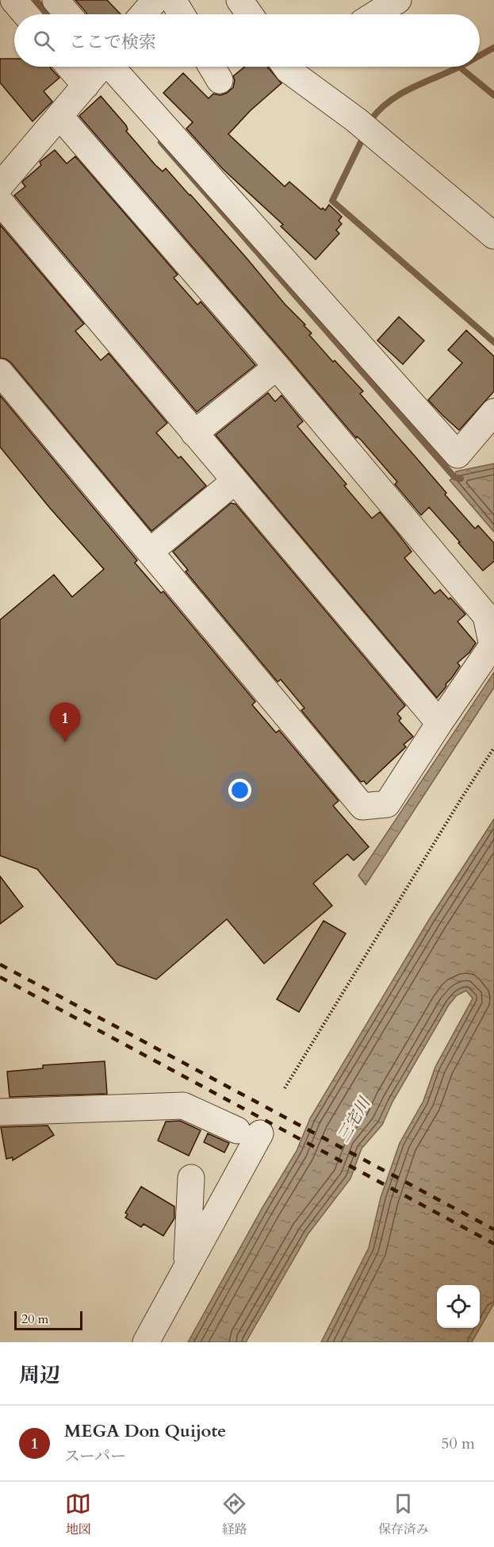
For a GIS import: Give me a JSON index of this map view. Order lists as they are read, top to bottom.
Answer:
{
  "water": ["三宅川"],
  "scale_bar": "20 m",
  "page": {
    "search": "ここで検索",
    "pins": "1",
    "scale": "20 m",
    "heading": "周辺",
    "list": [
      {
        "mark": "1",
        "name": "MEGA Don Quijote",
        "note": "スーパー",
        "value": "50 m"
      }
    ],
    "nav": ["地図", "経路", "保存済み"]
  }
}
